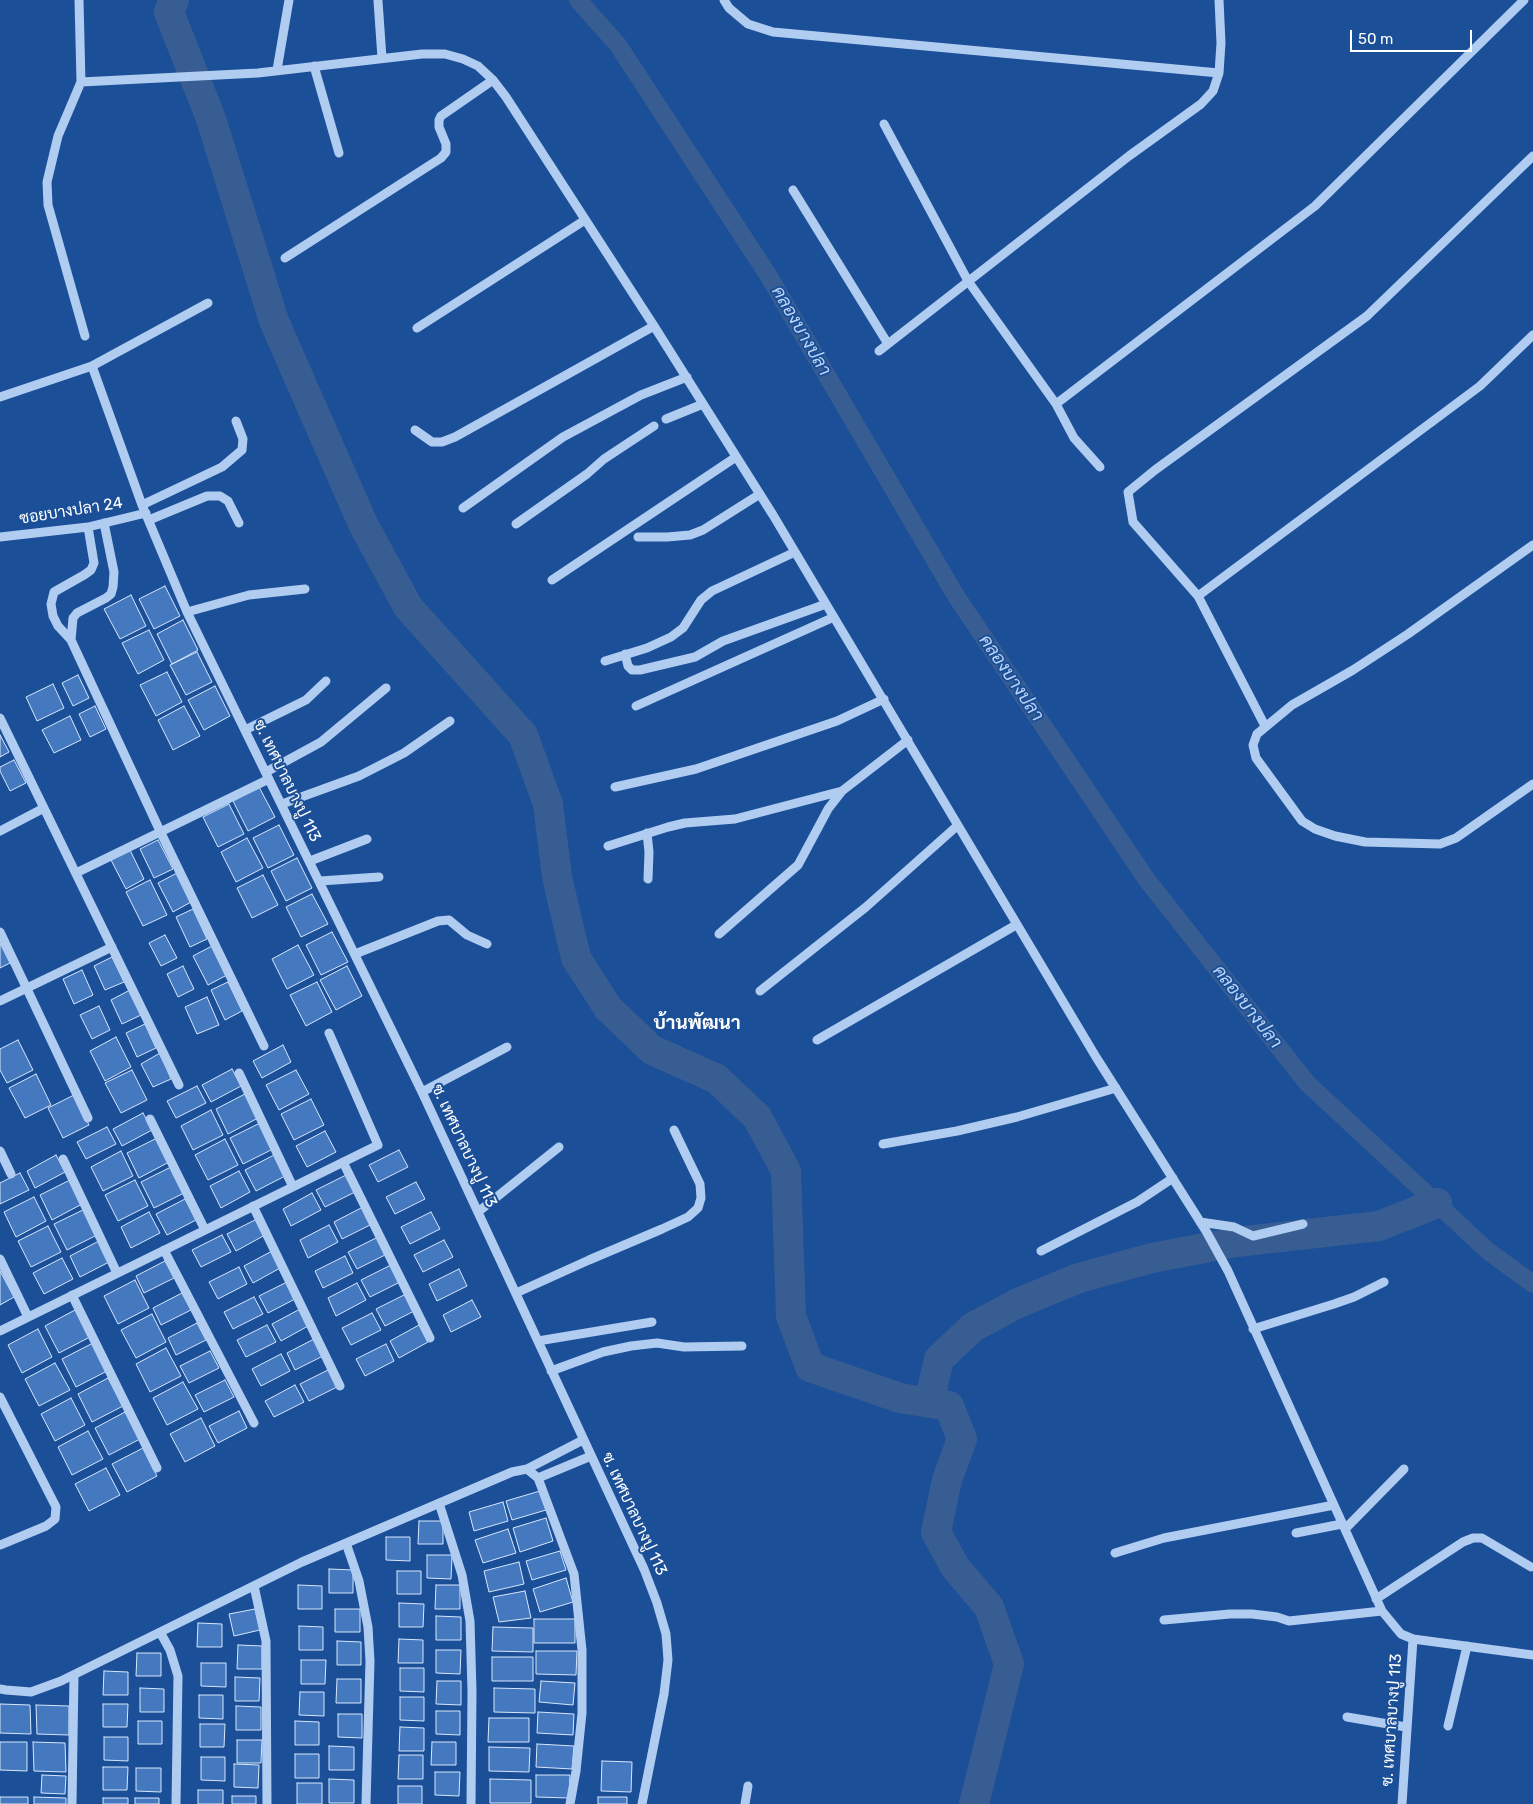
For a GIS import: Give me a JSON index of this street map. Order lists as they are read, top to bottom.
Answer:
{
  "streets": {
    "street": ["ซอยบางปลา 24", "ซ. เทศบาลบางปู 113"]
  },
  "crossings": [
    ["ซอยบางปลา 24", "ซ. เทศบาลบางปู 113"]
  ],
  "districts": ["บ้านพัฒนา"],
  "water": ["คลองบางปลา"],
  "scale_bar": "50 m"
}
